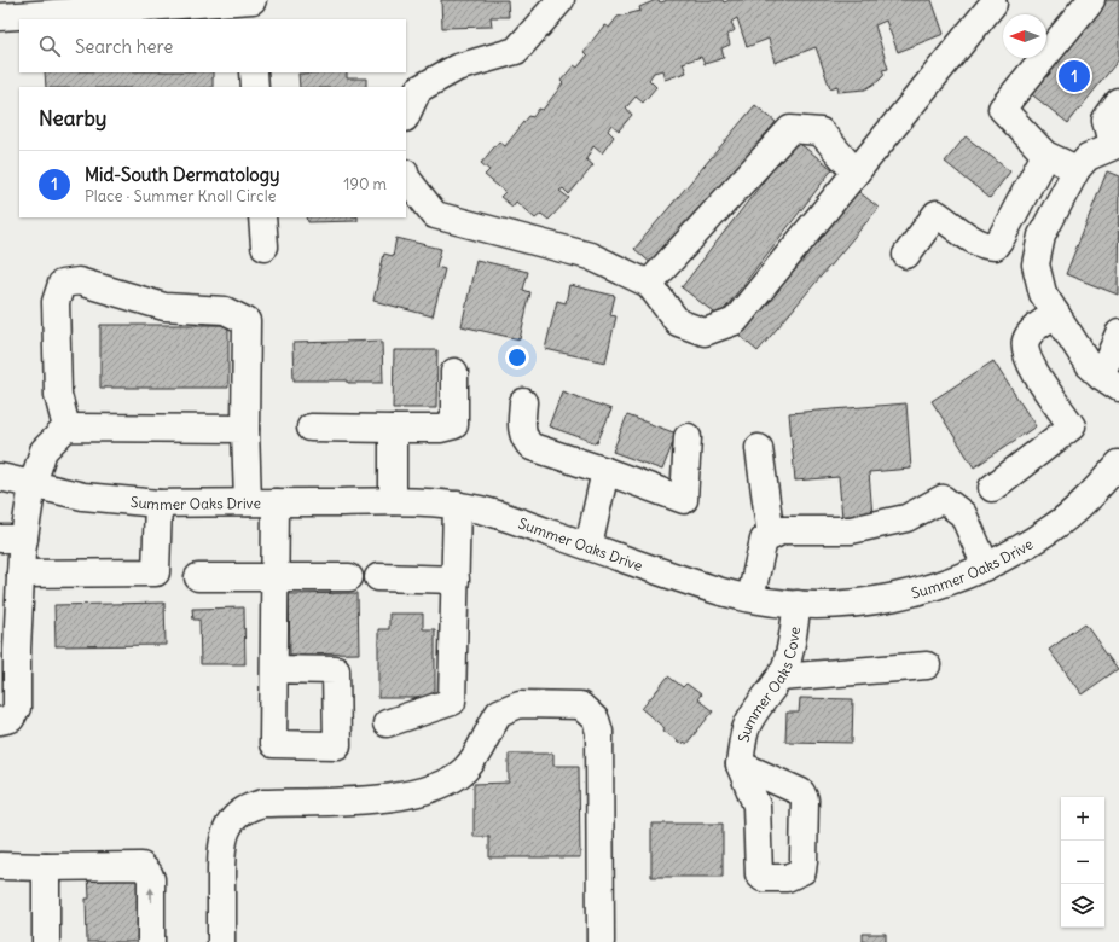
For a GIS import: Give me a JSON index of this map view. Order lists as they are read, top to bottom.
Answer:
{
  "streets": {
    "street": ["Summer Oaks Drive", "Summer Oaks Cove"]
  },
  "crossings": [
    ["Summer Oaks Drive", "Summer Oaks Cove"]
  ],
  "north": "left",
  "page": {
    "search": "Search here",
    "pins": "1",
    "heading": "Nearby",
    "list": [
      {
        "mark": "1",
        "name": "Mid-South Dermatology",
        "note": "Place · Summer Knoll Circle",
        "value": "190 m"
      }
    ],
    "map_buttons": ["+", "−"]
  }
}
